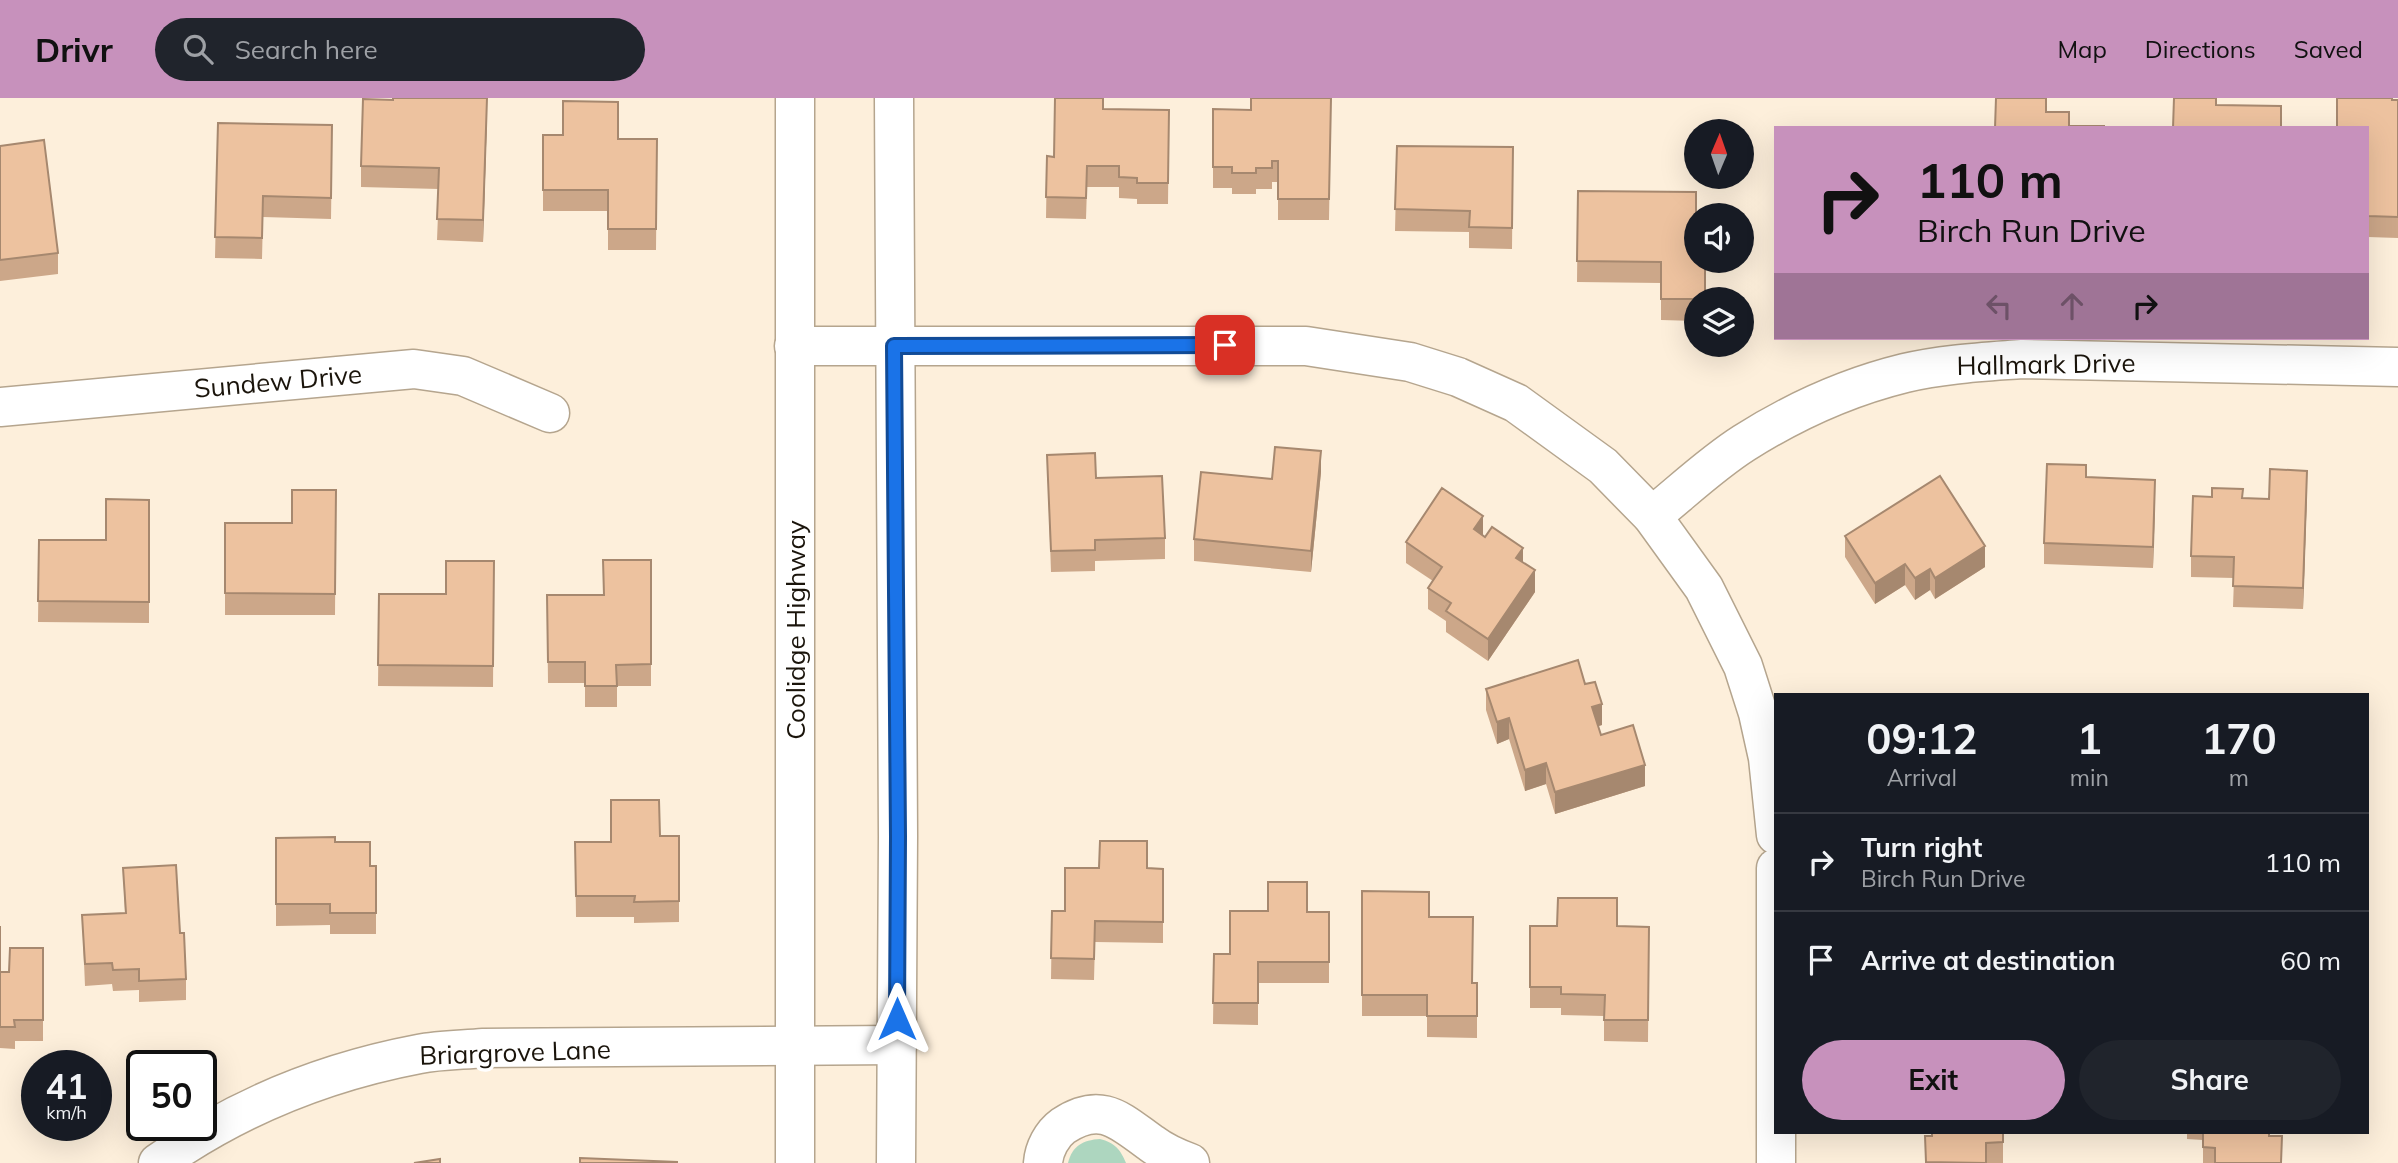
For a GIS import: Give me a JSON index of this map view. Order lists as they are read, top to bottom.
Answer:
{
  "streets": {
    "street": [
      "Hallmark Drive",
      "Sundew Drive",
      "Coolidge Highway",
      "Briargrove Lane"
    ]
  },
  "crossings": [
    ["Coolidge Highway", "Briargrove Lane"]
  ],
  "north": "top",
  "page": {
    "header": "Drivr",
    "search": "Search here",
    "nav": ["Map", "Directions", "Saved"],
    "turn": ["110 m", "Birch Run Drive"],
    "eta": [
      "09:12",
      "Arrival",
      "1",
      "min",
      "170",
      "m"
    ],
    "list": [
      {
        "name": "Turn right",
        "note": "Birch Run Drive",
        "value": "110 m"
      },
      {
        "name": "Arrive at destination",
        "value": "60 m"
      }
    ],
    "buttons": ["Exit", "Share"],
    "speed": "41 km/h",
    "limit": "50"
  }
}
